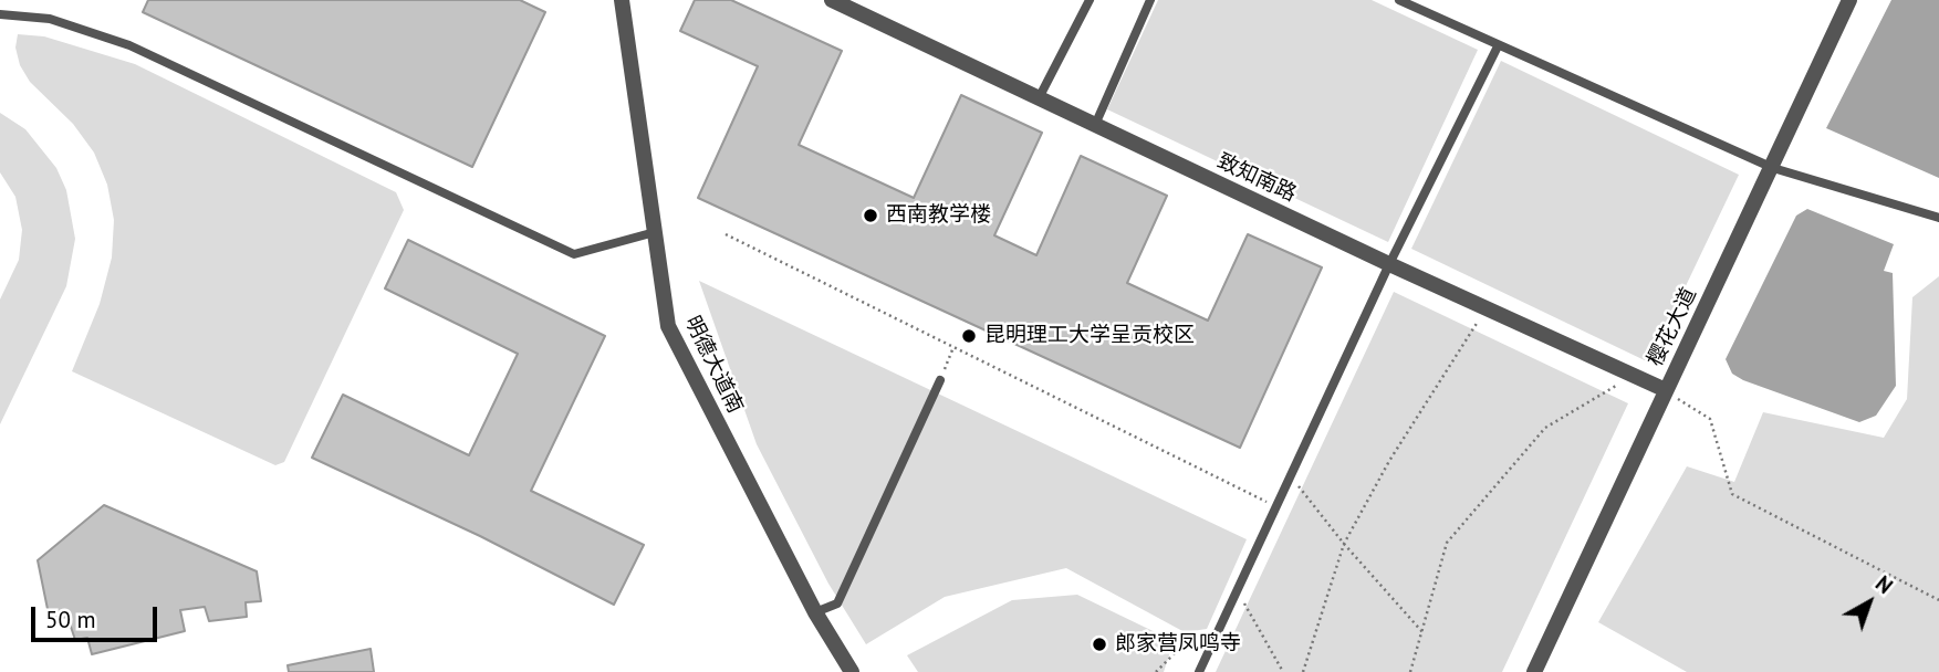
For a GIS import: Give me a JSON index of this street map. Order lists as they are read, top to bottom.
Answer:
{
  "streets": {
    "street": ["致知南路", "樱花大道", "明德大道南"]
  },
  "crossings": [
    ["致知南路", "樱花大道"]
  ],
  "places": ["西南教学楼", "昆明理工大学呈贡校区", "郎家营凤鸣寺"],
  "scale_bar": "50 m",
  "north": "top right"
}
